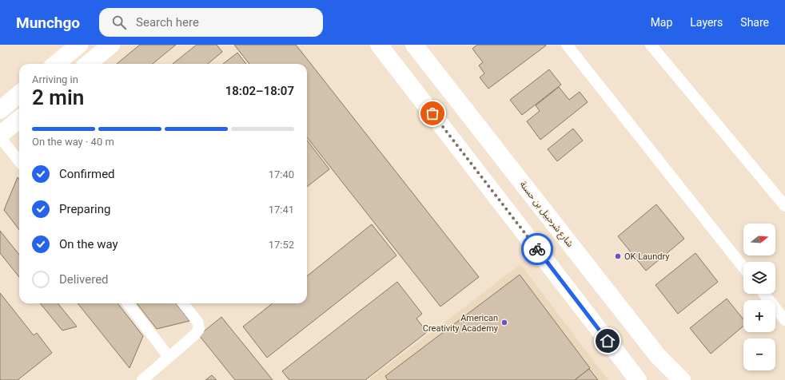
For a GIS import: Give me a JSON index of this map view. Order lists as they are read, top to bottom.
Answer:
{
  "streets": {
    "street": ["شارع شرحبيل بن حسنة"]
  },
  "places": ["OK Laundry", "American Creativity Academy"],
  "north": "right",
  "page": {
    "header": "Munchgo",
    "search": "Search here",
    "nav": ["Map", "Layers", "Share"],
    "heading": ["2 min", "Arriving in", "18:02–18:07"],
    "bar": "On the way · 40 m",
    "list": [
      ["Confirmed", "17:40"],
      ["Preparing", "17:41"],
      ["On the way", "17:52"],
      "Delivered"
    ],
    "map_buttons": ["+", "−"]
  }
}
